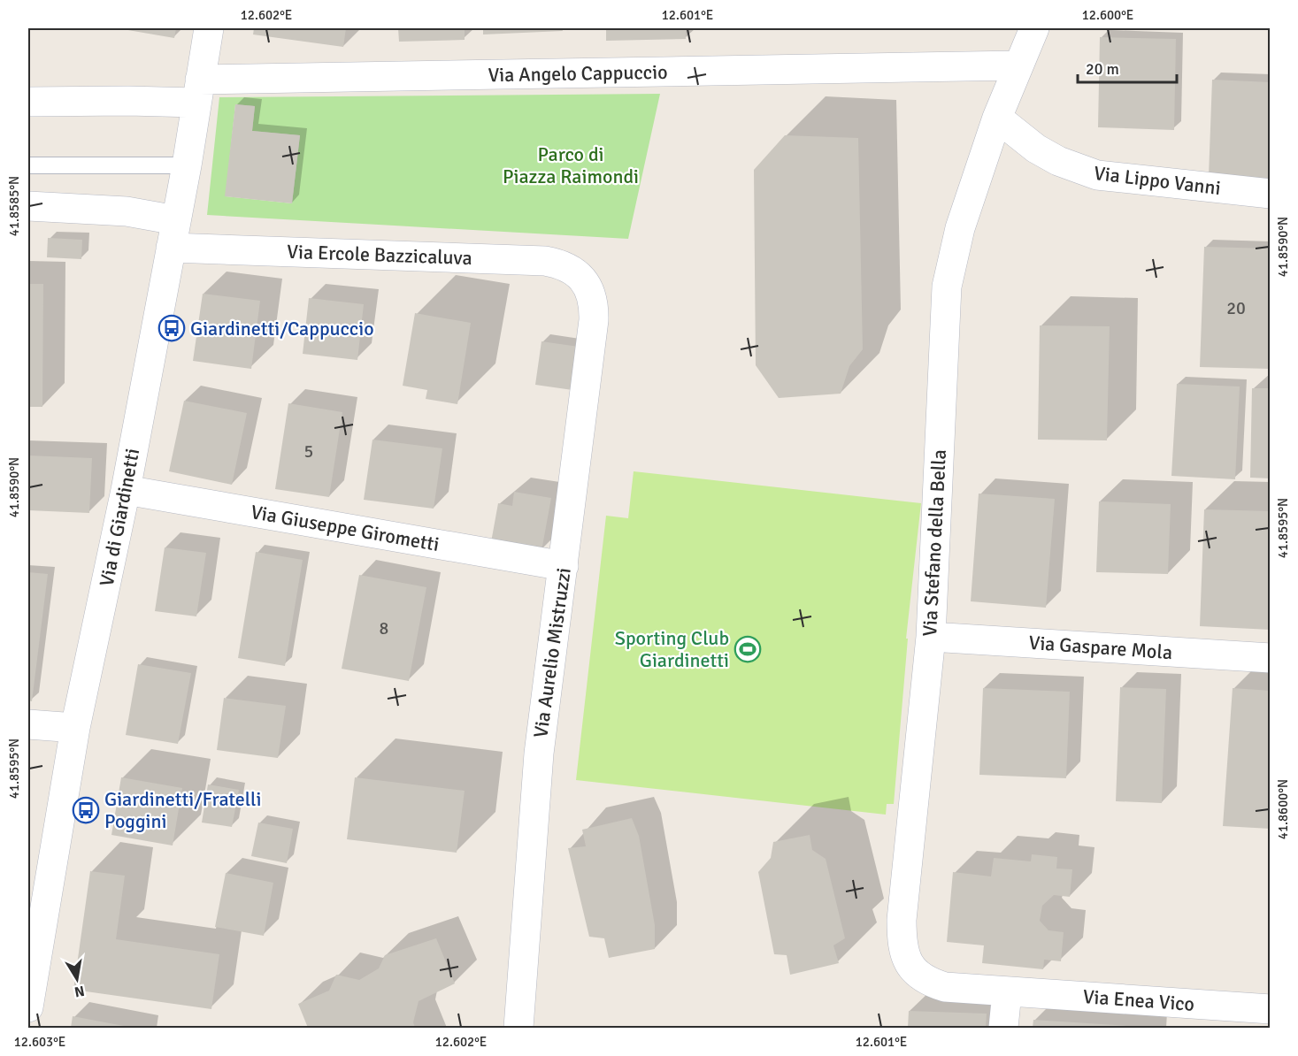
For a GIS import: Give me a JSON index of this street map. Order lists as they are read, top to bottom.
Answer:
{
  "streets": {
    "street": [
      "Via Angelo Cappuccio",
      "Via Lippo Vanni",
      "Via Ercole Bazzicaluva",
      "Via di Giardinetti",
      "Via Giuseppe Girometti",
      "Via Stefano della Bella",
      "Via Gaspare Mola",
      "Via Aurelio Mistruzzi",
      "Via Enea Vico"
    ]
  },
  "crossings": [
    ["Via Angelo Cappuccio", "Via di Giardinetti"],
    ["Via Angelo Cappuccio", "Via Stefano della Bella"],
    ["Via Lippo Vanni", "Via Stefano della Bella"],
    ["Via Ercole Bazzicaluva", "Via di Giardinetti"],
    ["Via Ercole Bazzicaluva", "Via Aurelio Mistruzzi"],
    ["Via di Giardinetti", "Via Giuseppe Girometti"],
    ["Via Giuseppe Girometti", "Via Aurelio Mistruzzi"],
    ["Via Stefano della Bella", "Via Gaspare Mola"],
    ["Via Stefano della Bella", "Via Enea Vico"]
  ],
  "parks": ["Parco di Piazza Raimondi"],
  "places": {
    "bus stop": ["Giardinetti/Cappuccio", "Giardinetti/Fratelli Poggini"],
    "sports": ["Sporting Club Giardinetti"]
  },
  "house_numbers": ["20", "5", "8"],
  "scale_bar": "20 m",
  "north": "bottom",
  "coordinates": [
    "12.602°E",
    "12.601°E",
    "12.600°E",
    "41.8585°N",
    "41.8590°N",
    "41.8595°N",
    "41.8600°N",
    "12.603°E"
  ]
}
